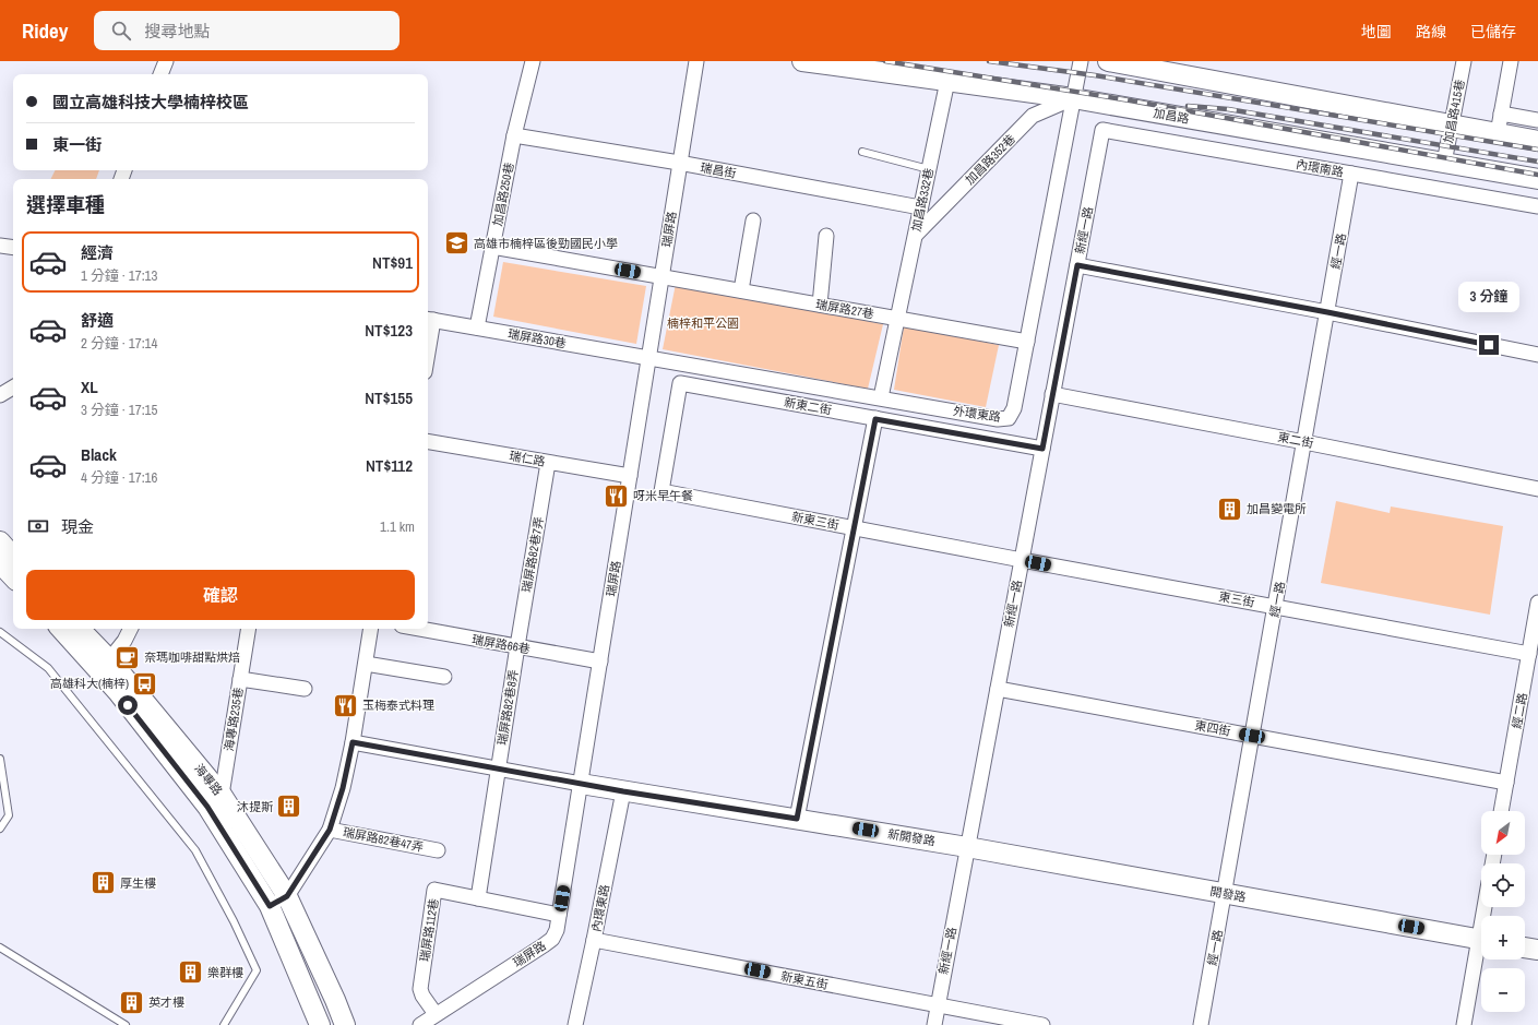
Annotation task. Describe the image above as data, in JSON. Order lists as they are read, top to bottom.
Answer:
{
  "streets": {
    "street": [
      "加昌路415巷",
      "加昌路",
      "加昌路352巷",
      "內環南路",
      "瑞昌街",
      "加昌路250巷",
      "加昌路332巷",
      "瑞屏路",
      "新經一路",
      "經一路",
      "瑞屏路27巷",
      "瑞屏路30巷",
      "新東二街",
      "外環東路",
      "東二街",
      "瑞仁路",
      "新東三街",
      "瑞屏路82巷7弄",
      "東三街",
      "瑞屏路66巷",
      "瑞屏路82巷8弄",
      "經二路",
      "海專路235巷",
      "東四街",
      "海專路",
      "新開發路",
      "瑞屏路82巷47弄",
      "開發路",
      "內環東路",
      "瑞屏路112巷",
      "新東五街"
    ]
  },
  "crossings": [
    ["加昌路415巷", "加昌路"],
    ["加昌路", "加昌路352巷"],
    ["加昌路", "加昌路332巷"],
    ["加昌路", "外環東路"],
    ["加昌路352巷", "加昌路332巷"],
    ["加昌路352巷", "外環東路"],
    ["內環南路", "新經一路"],
    ["內環南路", "經一路"],
    ["瑞昌街", "加昌路250巷"],
    ["瑞昌街", "加昌路332巷"],
    ["瑞昌街", "瑞屏路"],
    ["加昌路250巷", "瑞屏路27巷"],
    ["加昌路250巷", "瑞屏路30巷"],
    ["加昌路332巷", "瑞屏路27巷"],
    ["瑞屏路", "瑞屏路27巷"],
    ["瑞屏路", "瑞屏路30巷"],
    ["瑞屏路", "外環東路"],
    ["瑞屏路", "瑞仁路"],
    ["瑞屏路", "瑞屏路66巷"],
    ["瑞屏路", "新開發路"],
    ["瑞屏路", "瑞屏路112巷"],
    ["新經一路", "新東二街"],
    ["新經一路", "東二街"],
    ["新經一路", "新東三街"],
    ["新經一路", "東三街"],
    ["新經一路", "東四街"],
    ["新經一路", "新開發路"],
    ["新經一路", "開發路"],
    ["新經一路", "新東五街"],
    ["經一路", "東二街"],
    ["經一路", "東三街"],
    ["經一路", "東四街"],
    ["經一路", "開發路"],
    ["瑞屏路27巷", "外環東路"],
    ["瑞屏路30巷", "外環東路"],
    ["新東二街", "新東三街"],
    ["瑞仁路", "瑞屏路82巷7弄"],
    ["新東三街", "東三街"],
    ["瑞屏路82巷7弄", "瑞屏路66巷"],
    ["瑞屏路82巷7弄", "瑞屏路82巷8弄"],
    ["東三街", "經二路"],
    ["瑞屏路66巷", "瑞屏路82巷8弄"],
    ["經二路", "東四街"],
    ["海專路235巷", "海專路"],
    ["新開發路", "開發路"],
    ["新開發路", "內環東路"],
    ["內環東路", "新東五街"]
  ],
  "parks": ["楠梓和平公園"],
  "places": {
    "school or university": ["高雄市楠梓區後勁國民小學"],
    "restaurant": ["呀米早午餐", "玉梅泰式料理"],
    "building": [
      "加昌變電所",
      "沐提斯",
      "厚生樓",
      "樂群樓",
      "英才樓"
    ],
    "cafe": ["奈瑪咖啡甜點烘焙"],
    "bus stop": ["高雄科大(楠梓)"]
  },
  "north": "bottom left",
  "page": {
    "header": "Ridey",
    "search": "搜尋地點",
    "nav": ["地圖", "路線", "已儲存"],
    "banner": ["國立高雄科技大學楠梓校區", "東一街"],
    "heading": "選擇車種",
    "list": [
      {
        "name": "經濟",
        "note": "1 分鐘 · 17:13",
        "value": "NT$91"
      },
      {
        "name": "舒適",
        "note": "2 分鐘 · 17:14",
        "value": "NT$123"
      },
      {
        "name": "XL",
        "note": "3 分鐘 · 17:15",
        "value": "NT$155"
      },
      {
        "name": "Black",
        "note": "4 分鐘 · 17:16",
        "value": "NT$112"
      }
    ],
    "bubble": "3 分鐘",
    "pay": ["現金", "1.1 km"],
    "buttons": "確認",
    "map_buttons": ["+", "−"]
  }
}
